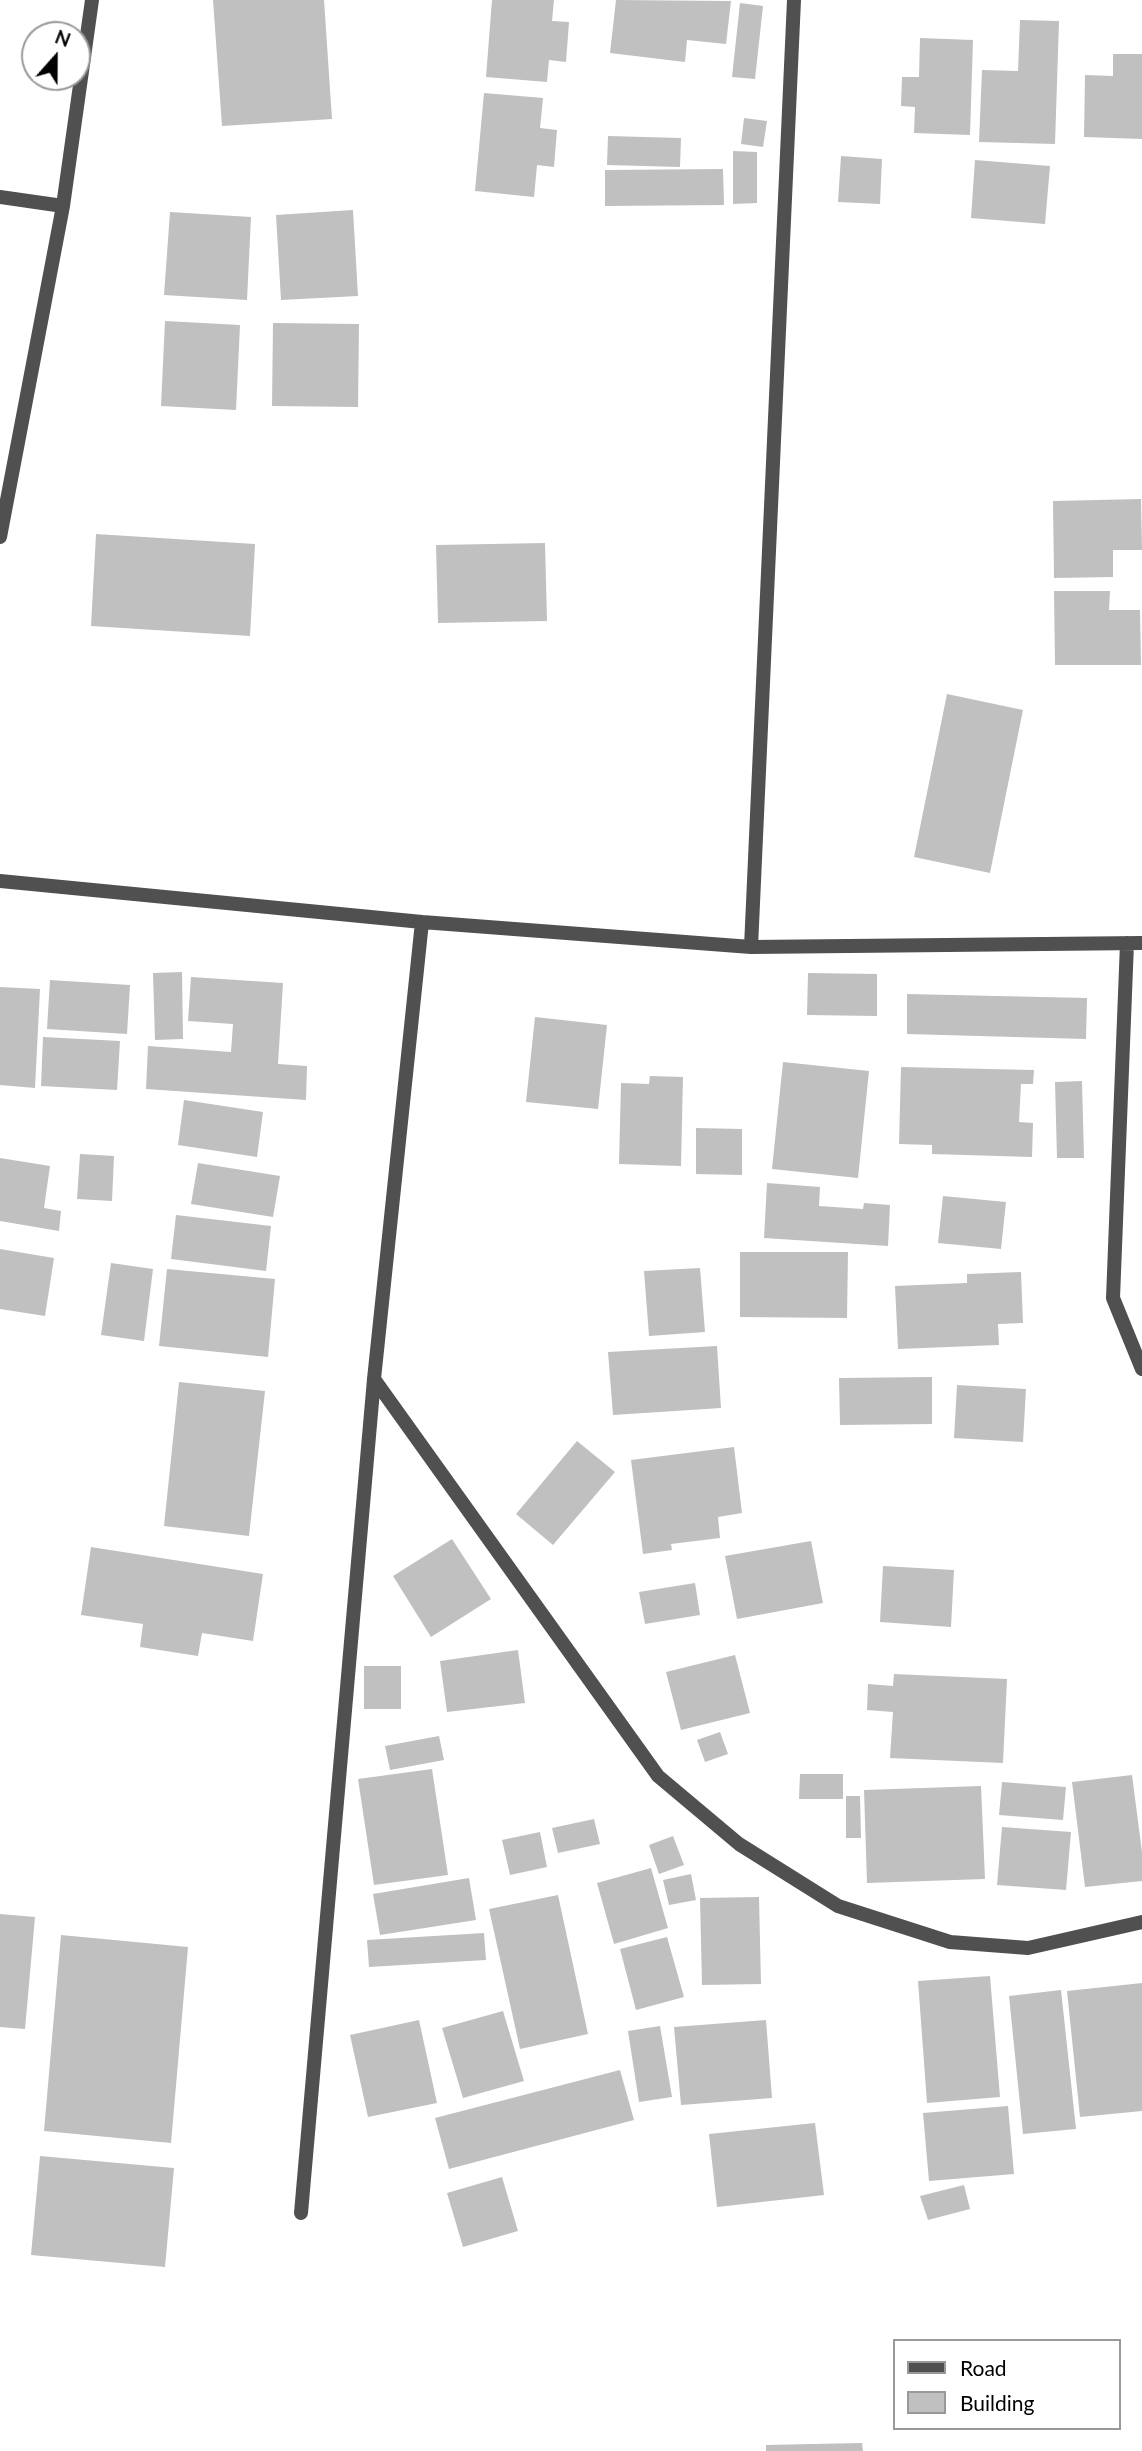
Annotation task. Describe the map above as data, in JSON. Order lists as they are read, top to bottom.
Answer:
{
  "legend": ["Road", "Building"],
  "north": "top"
}
